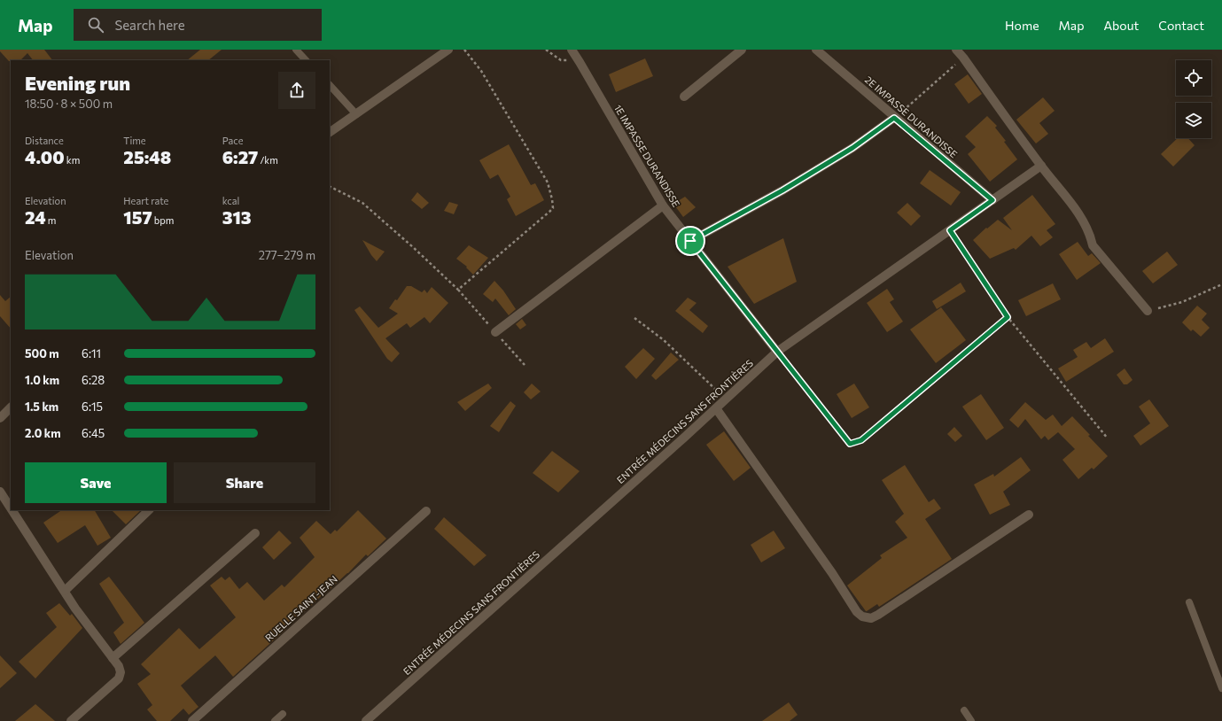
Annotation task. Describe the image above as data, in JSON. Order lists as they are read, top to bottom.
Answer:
{
  "streets": {
    "street": [
      "2E IMPASSE DURANDISSE",
      "1E IMPASSE DURANDISSE",
      "ENTRÉE MÉDECINS SANS FRONTIÈRES",
      "RUELLE SAINT-JEAN"
    ]
  },
  "crossings": [
    ["2E IMPASSE DURANDISSE", "ENTRÉE MÉDECINS SANS FRONTIÈRES"],
    ["1E IMPASSE DURANDISSE", "ENTRÉE MÉDECINS SANS FRONTIÈRES"]
  ],
  "page": {
    "header": "Map",
    "search": "Search here",
    "nav": [
      "Home",
      "Map",
      "About",
      "Contact"
    ],
    "heading": ["Evening run", "18:50 · 8 × 500 m"],
    "stats": [
      ["Distance", "4.00 km"],
      ["Time", "25:48"],
      ["Pace", "6:27 /km"],
      ["Elevation", "24 m"],
      ["Heart rate", "157 bpm"],
      ["kcal", "313"]
    ],
    "chart": ["Elevation", "277–279 m"],
    "list": [
      {
        "name": "500 m",
        "note": "6:11"
      },
      {
        "name": "1.0 km",
        "note": "6:28"
      },
      {
        "name": "1.5 km",
        "note": "6:15"
      },
      {
        "name": "2.0 km",
        "note": "6:45"
      }
    ],
    "buttons": ["Save", "Share"]
  }
}
